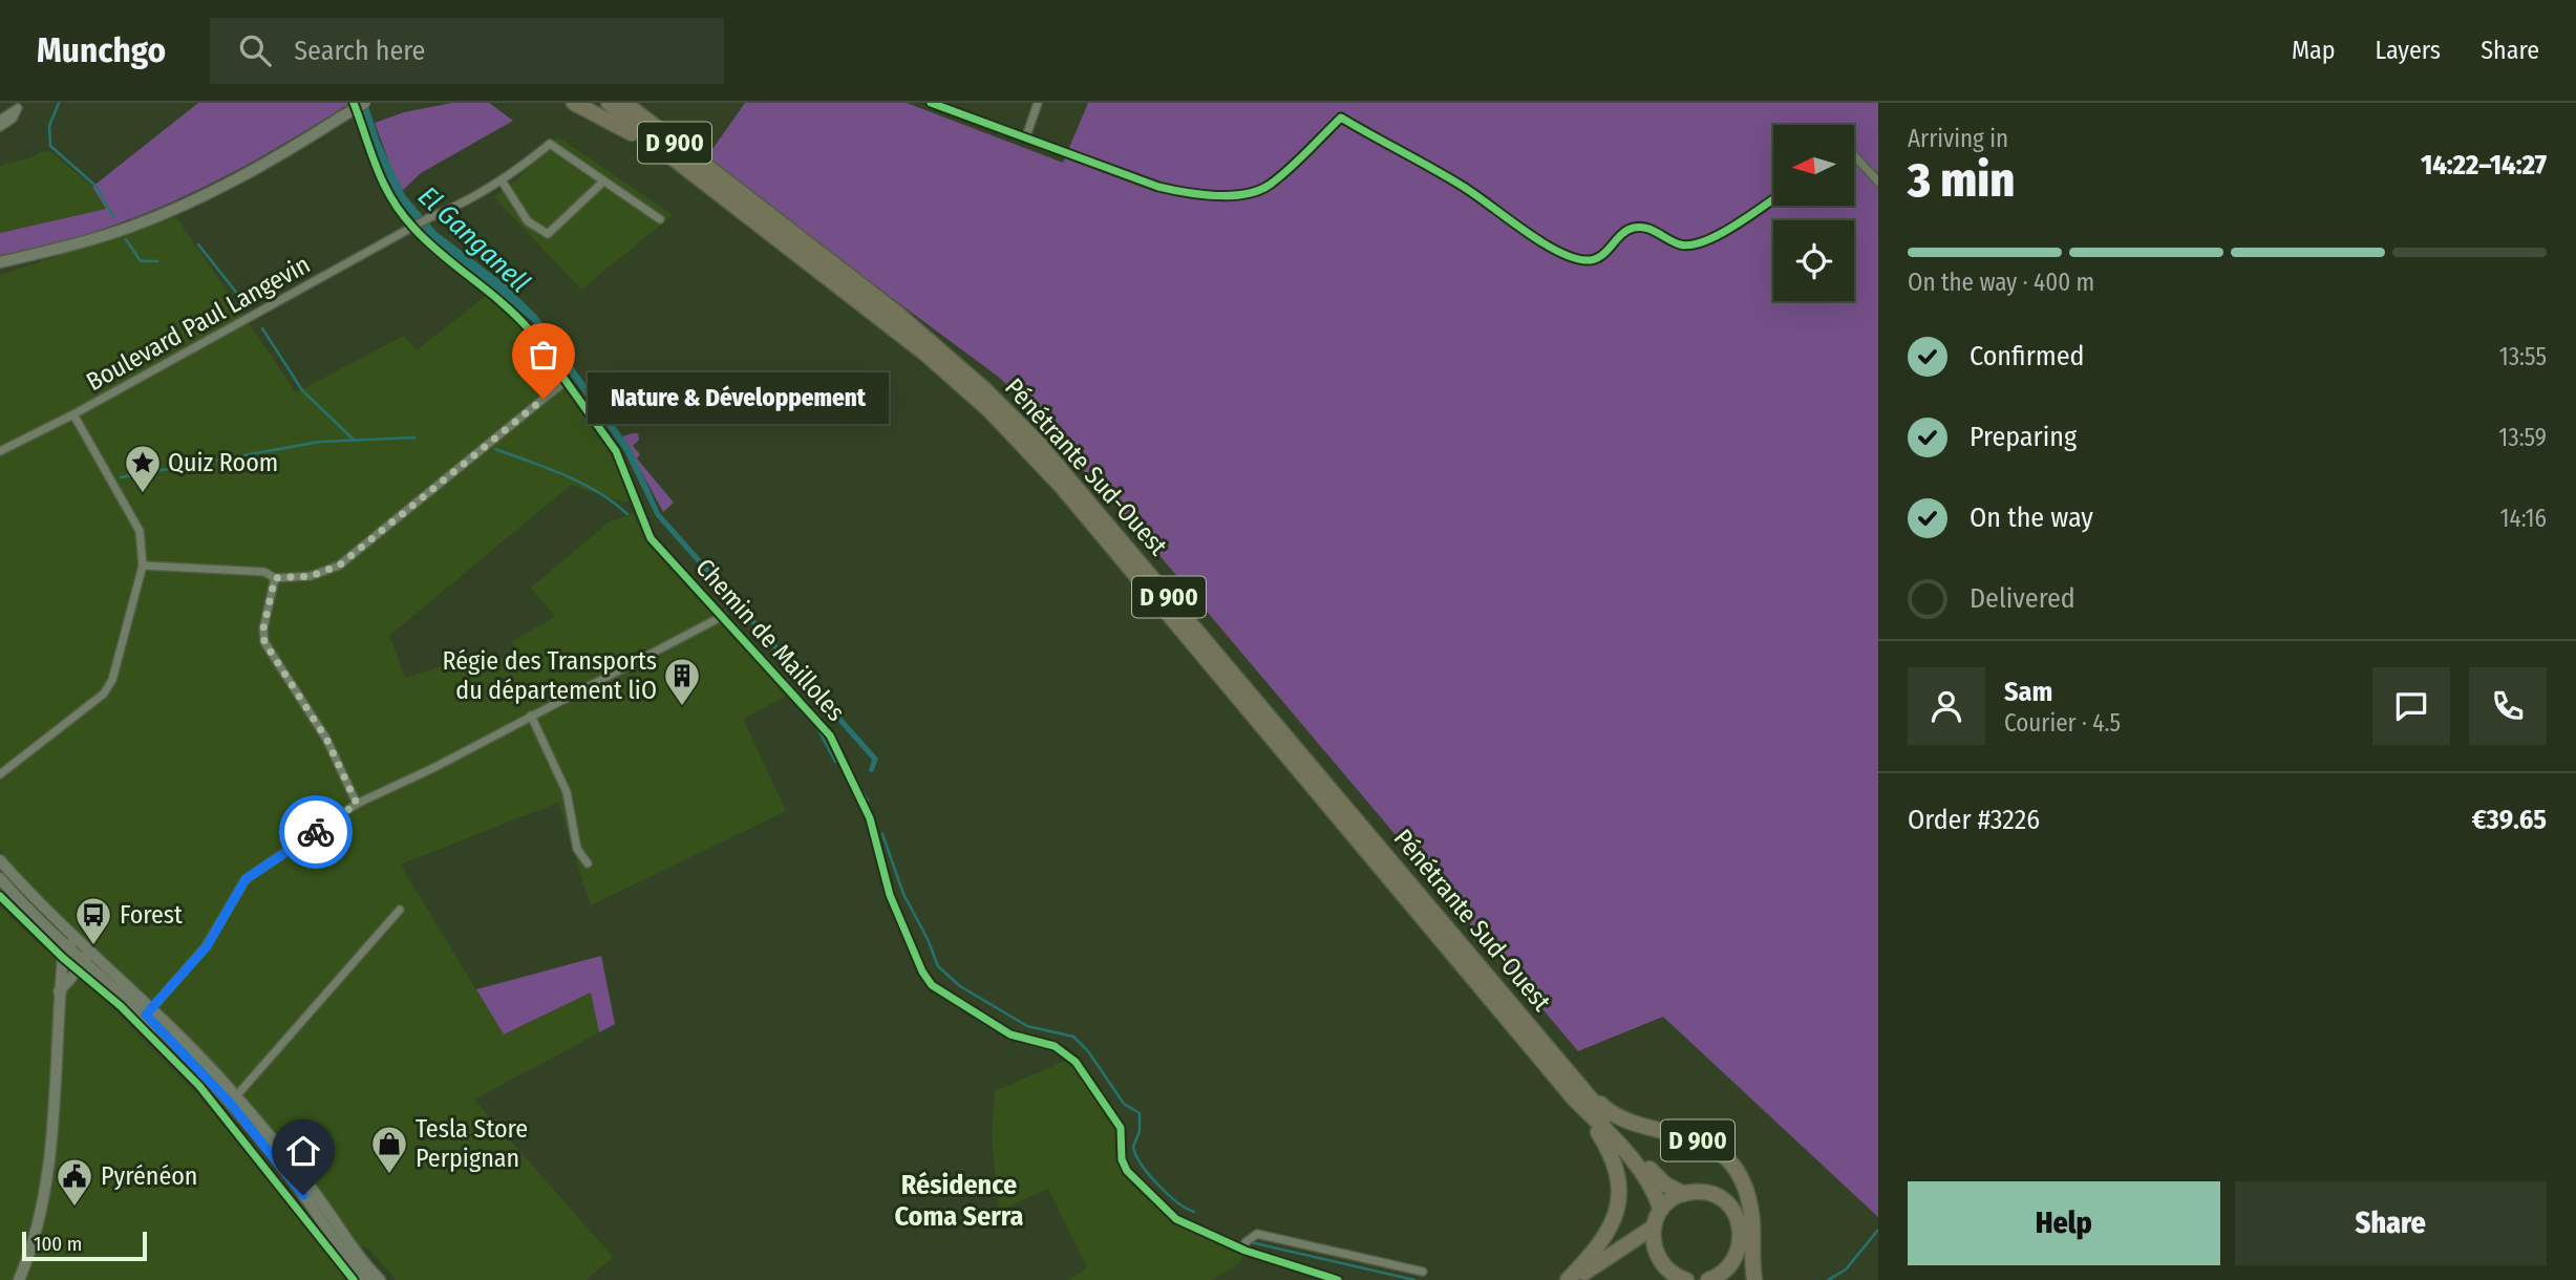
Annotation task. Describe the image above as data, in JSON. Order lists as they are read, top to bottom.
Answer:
{
  "streets": {
    "highway": ["D 900", "Pénétrante Sud-Ouest"],
    "street": ["Boulevard Paul Langevin", "Chemin de Mailloles"]
  },
  "crossings": [
    ["Boulevard Paul Langevin", "Chemin de Mailloles"]
  ],
  "districts": ["Résidence Coma Serra"],
  "water": ["El Ganganell"],
  "places": {
    "other": ["Nature & Développement"],
    "place": ["Quiz Room"],
    "building": ["Régie des Transports du département liO"],
    "bus stop": ["Forest"],
    "shop": ["Tesla Store Perpignan"],
    "public building": ["Pyrénéon"]
  },
  "scale_bar": "100 m",
  "north": "left",
  "page": {
    "header": "Munchgo",
    "search": "Search here",
    "nav": ["Map", "Layers", "Share"],
    "heading": ["3 min", "Arriving in", "14:22–14:27"],
    "panel": [
      "Sam",
      "Courier · 4.5",
      "Order #3226",
      "€39.65"
    ],
    "bar": "On the way · 400 m",
    "list": [
      ["Confirmed", "13:55"],
      ["Preparing", "13:59"],
      ["On the way", "14:16"],
      "Delivered"
    ],
    "bubble": "Nature & Développement",
    "buttons": ["Help", "Share"],
    "scale": "100 m"
  }
}
